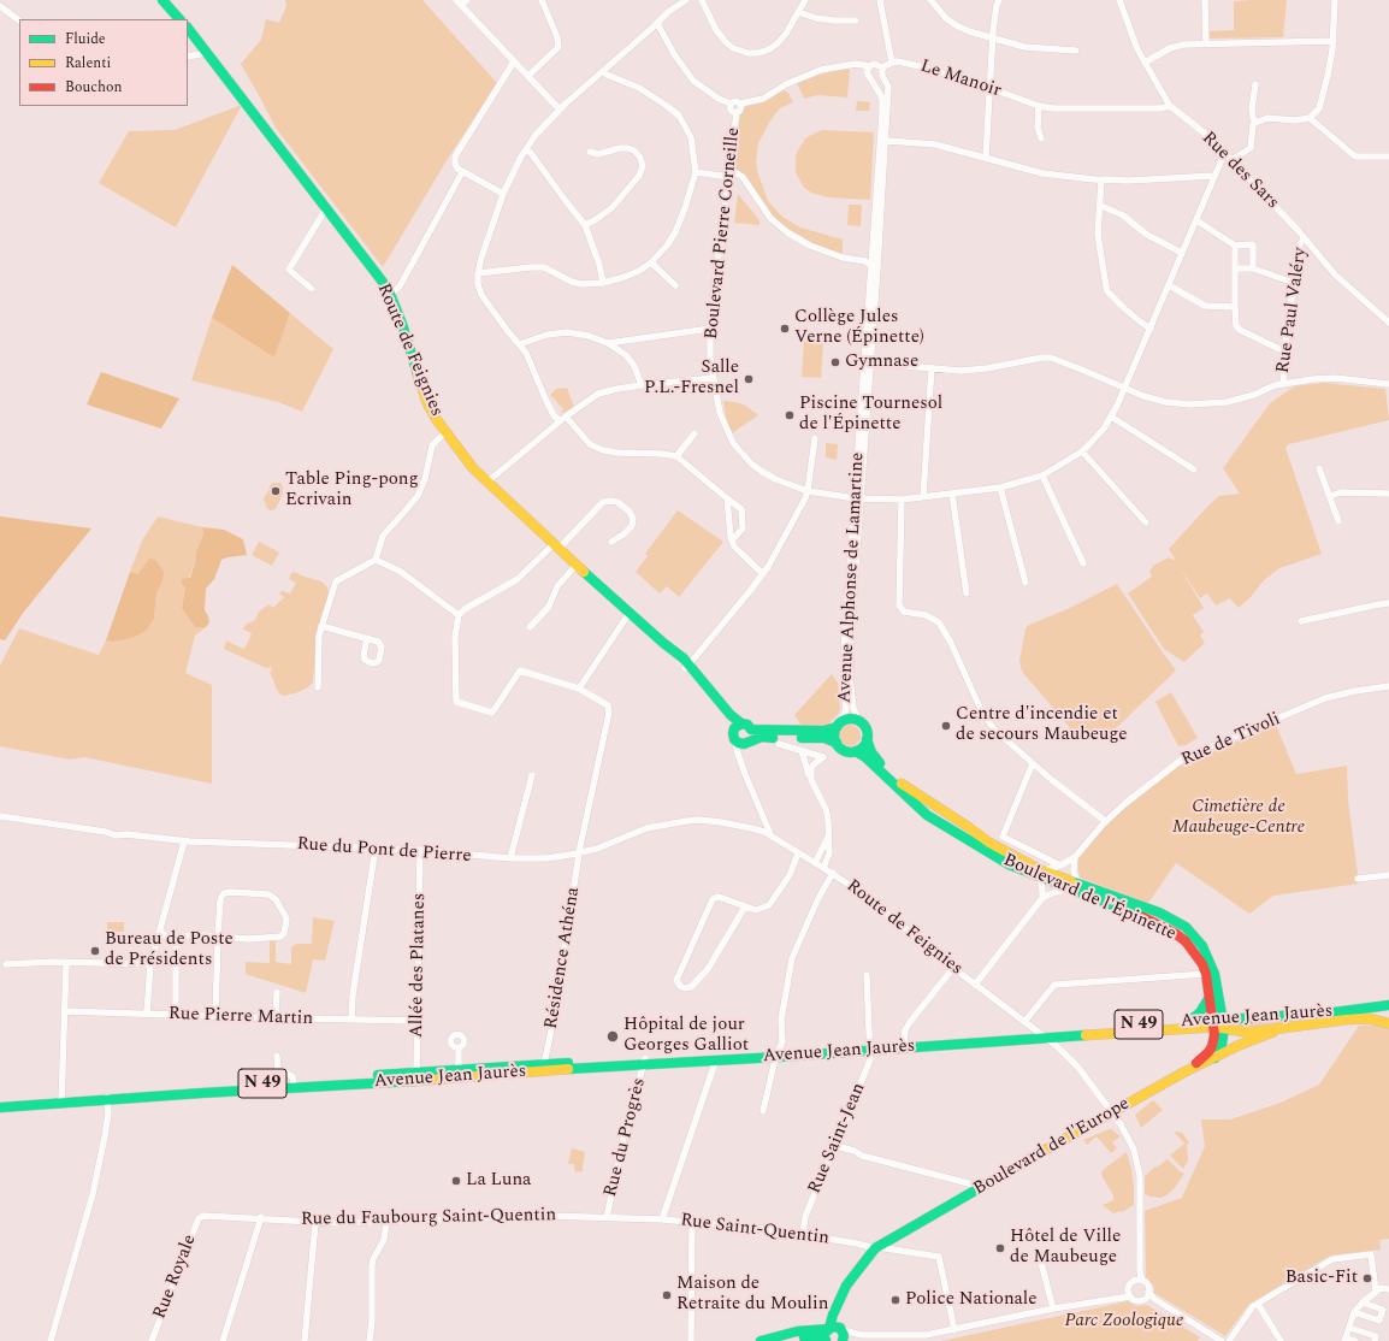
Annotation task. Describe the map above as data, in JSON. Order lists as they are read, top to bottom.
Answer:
{
  "streets": {
    "main road": [
      "Route de Feignies",
      "Boulevard de l'Épinette",
      "Avenue Jean Jaurès",
      "N 49",
      "Boulevard de l'Europe"
    ],
    "street": [
      "Le Manoir",
      "Rue des Sars",
      "Boulevard Pierre Corneille",
      "Rue Paul Valéry",
      "Avenue Alphonse de Lamartine",
      "Rue de Tivoli",
      "Rue du Pont de Pierre",
      "Résidence Athéna",
      "Allée des Platanes",
      "Rue Pierre Martin",
      "Rue du Progrès",
      "Rue Saint-Jean",
      "Rue du Faubourg Saint-Quentin",
      "Rue Saint-Quentin",
      "Rue Royale"
    ]
  },
  "crossings": [
    ["Le Manoir", "Rue des Sars"],
    ["Rue des Sars", "Boulevard Pierre Corneille"],
    ["Rue des Sars", "Rue Paul Valéry"],
    ["Boulevard Pierre Corneille", "Avenue Alphonse de Lamartine"],
    ["Route de Feignies", "Rue du Pont de Pierre"],
    ["Route de Feignies", "Avenue Jean Jaurès"],
    ["Route de Feignies", "Boulevard de l'Europe"],
    ["Avenue Alphonse de Lamartine", "Boulevard de l'Épinette"],
    ["Rue de Tivoli", "Boulevard de l'Épinette"],
    ["Rue du Pont de Pierre", "Résidence Athéna"],
    ["Rue du Pont de Pierre", "Allée des Platanes"],
    ["Boulevard de l'Épinette", "Avenue Jean Jaurès"],
    ["Résidence Athéna", "Avenue Jean Jaurès"],
    ["Allée des Platanes", "Rue Pierre Martin"],
    ["Allée des Platanes", "Avenue Jean Jaurès"],
    ["Avenue Jean Jaurès", "Rue du Progrès"],
    ["Avenue Jean Jaurès", "Rue Saint-Jean"],
    ["Avenue Jean Jaurès", "Boulevard de l'Europe"],
    ["Rue du Progrès", "Rue du Faubourg Saint-Quentin"],
    ["Rue Saint-Jean", "Rue Saint-Quentin"],
    ["Boulevard de l'Europe", "Rue Saint-Quentin"],
    ["Rue du Faubourg Saint-Quentin", "Rue Saint-Quentin"],
    ["Rue du Faubourg Saint-Quentin", "Rue Royale"]
  ],
  "parks": ["Cimetière de Maubeuge-Centre", "Parc Zoologique"],
  "places": [
    "Collège Jules Verne (Épinette)",
    "Gymnase",
    "Salle P.L.-Fresnel",
    "Piscine Tournesol de l'Épinette",
    "Table Ping-pong Ecrivain",
    "Centre d'incendie et de secours Maubeuge",
    "Bureau de Poste de Présidents",
    "Hôpital de jour Georges Galliot",
    "La Luna",
    "Hôtel de Ville de Maubeuge",
    "Basic-Fit",
    "Maison de Retraite du Moulin",
    "Police Nationale"
  ],
  "legend": ["Fluide", "Ralenti", "Bouchon"]
}
